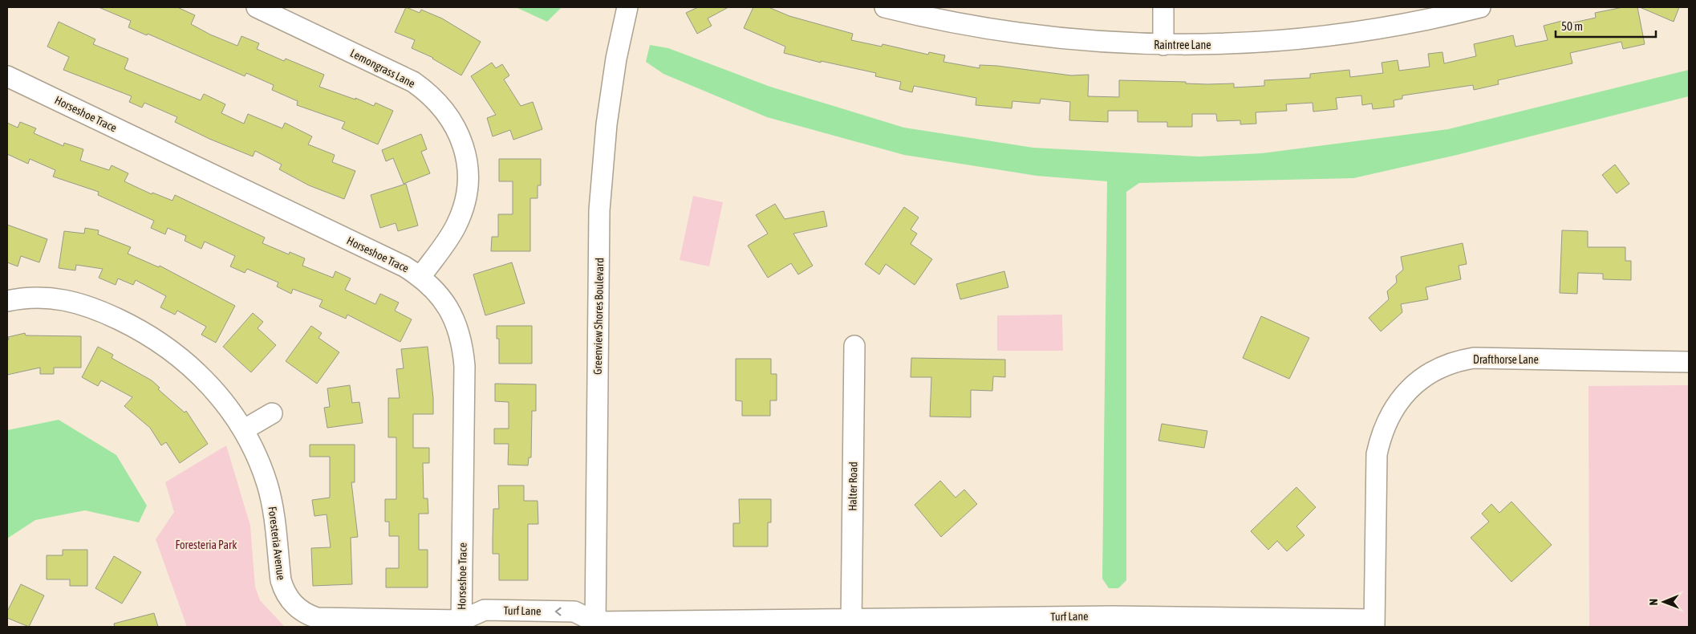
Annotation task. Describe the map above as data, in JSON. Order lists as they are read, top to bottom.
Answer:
{
  "streets": {
    "street": [
      "Raintree Lane",
      "Lemongrass Lane",
      "Horseshoe Trace",
      "Greenview Shores Boulevard",
      "Drafthorse Lane",
      "Halter Road",
      "Foresteria Avenue",
      "Turf Lane"
    ]
  },
  "crossings": [
    ["Lemongrass Lane", "Horseshoe Trace"],
    ["Horseshoe Trace", "Foresteria Avenue"],
    ["Horseshoe Trace", "Turf Lane"],
    ["Greenview Shores Boulevard", "Turf Lane"],
    ["Drafthorse Lane", "Turf Lane"],
    ["Halter Road", "Turf Lane"],
    ["Foresteria Avenue", "Turf Lane"]
  ],
  "parks": ["Foresteria Park"],
  "scale_bar": "50 m",
  "north": "left"
}
